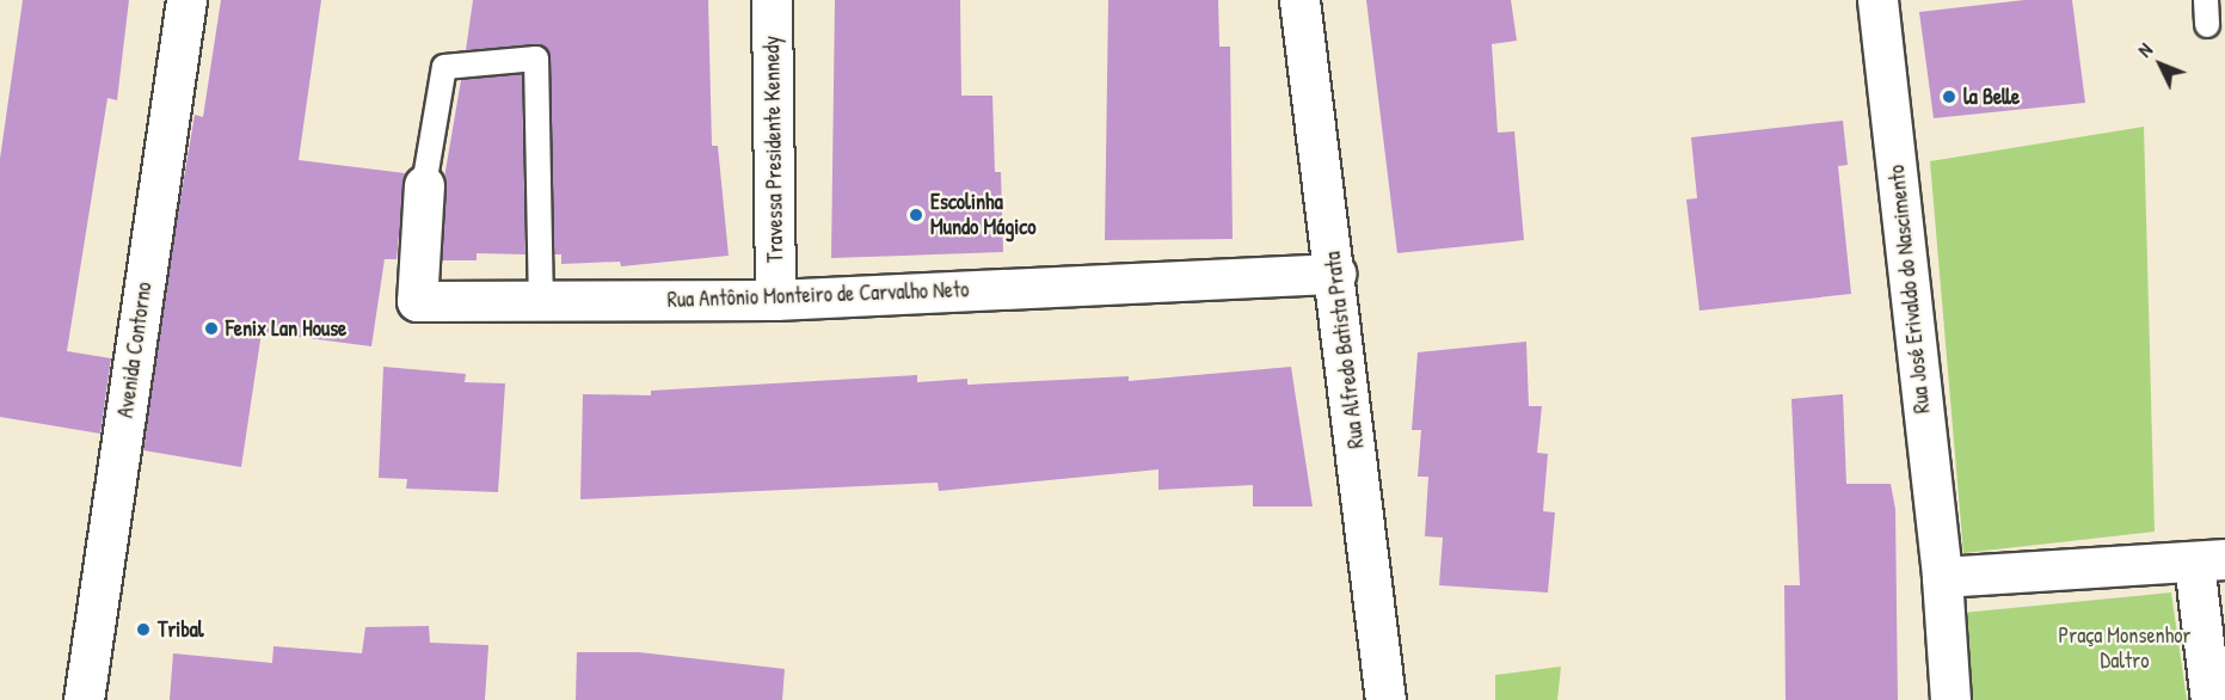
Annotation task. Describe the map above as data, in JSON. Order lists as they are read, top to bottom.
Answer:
{
  "streets": {
    "street": [
      "Travessa Presidente Kennedy",
      "Rua José Erivaldo do Nascimento",
      "Rua Antônio Monteiro de Carvalho Neto",
      "Avenida Contorno",
      "Rua Alfredo Batista Prata"
    ]
  },
  "crossings": [
    ["Travessa Presidente Kennedy", "Rua Antônio Monteiro de Carvalho Neto"],
    ["Rua Antônio Monteiro de Carvalho Neto", "Rua Alfredo Batista Prata"]
  ],
  "parks": ["Praça Monsenhor Daltro"],
  "places": [
    "la Belle",
    "Escolinha Mundo Mágico",
    "Fenix Lan House",
    "Tribal"
  ],
  "north": "top left"
}
